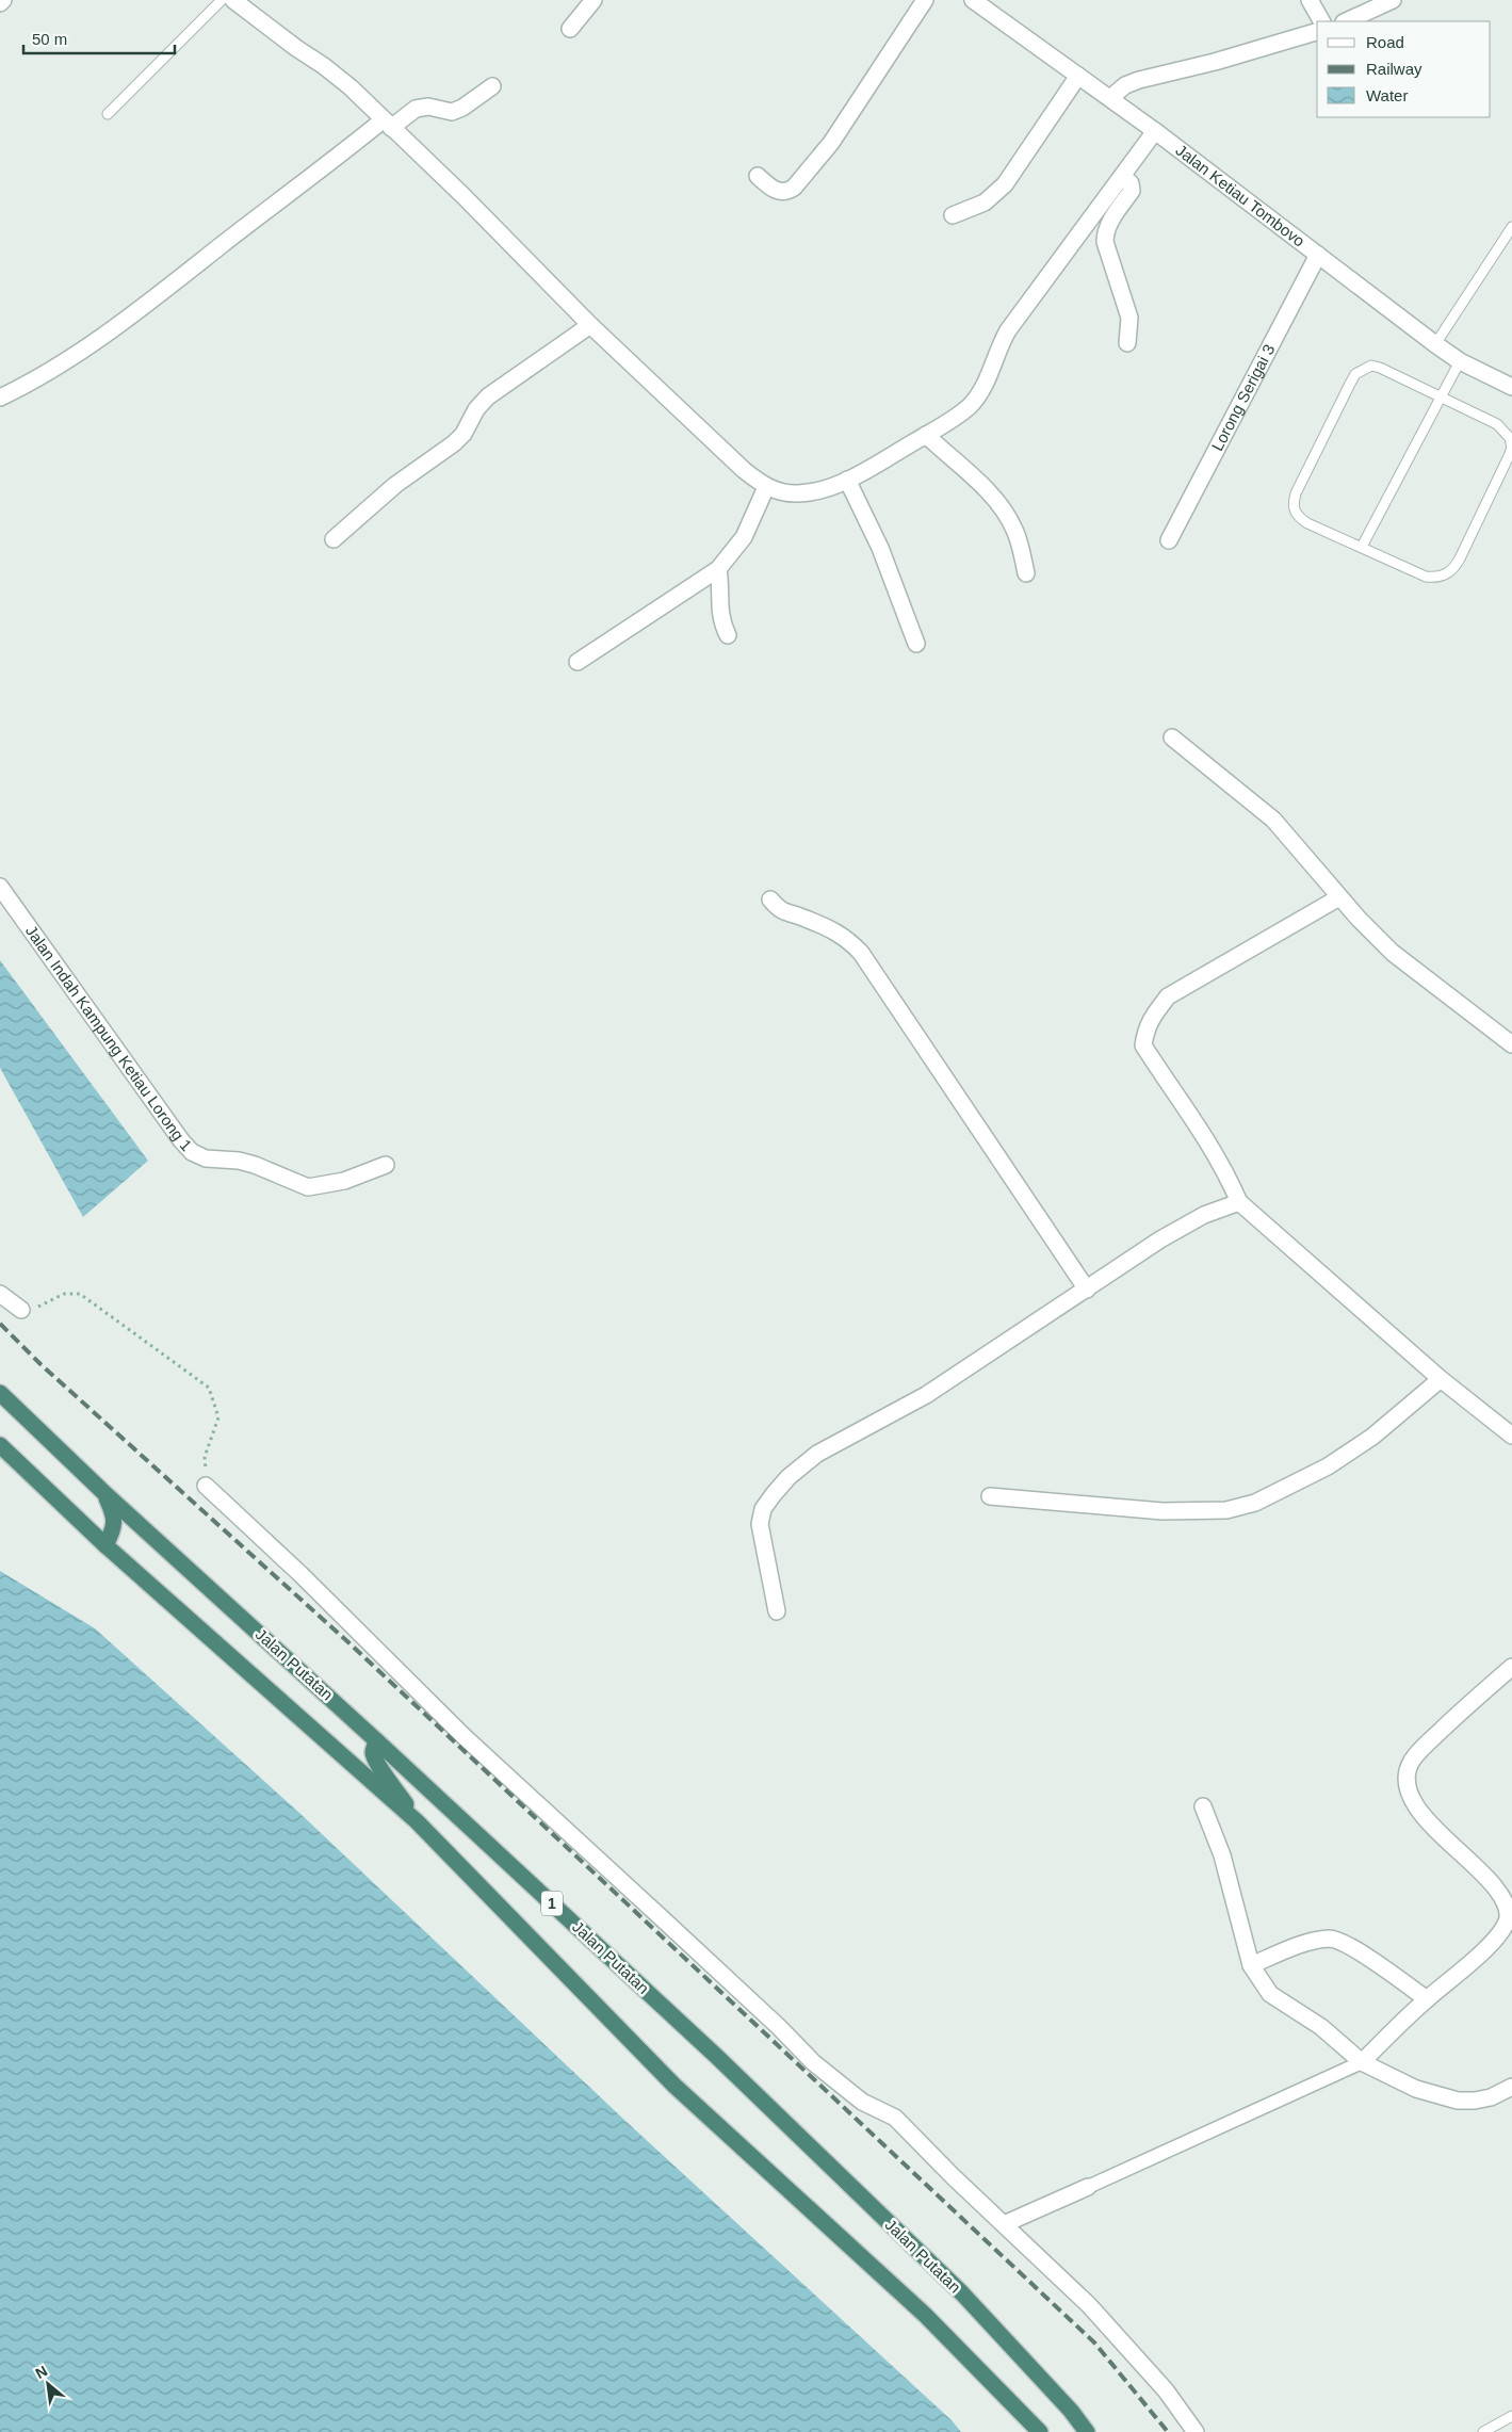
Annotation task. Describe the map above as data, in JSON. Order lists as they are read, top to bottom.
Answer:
{
  "streets": {
    "highway": ["Jalan Putatan", "1"],
    "street": ["Jalan Ketiau Tombovo", "Lorong Serigai 3", "Jalan Indah Kampung Ketiau Lorong 1"]
  },
  "crossings": [
    ["Jalan Ketiau Tombovo", "Lorong Serigai 3"]
  ],
  "legend": ["Road", "Railway", "Water"],
  "scale_bar": "50 m",
  "north": "top left"
}
